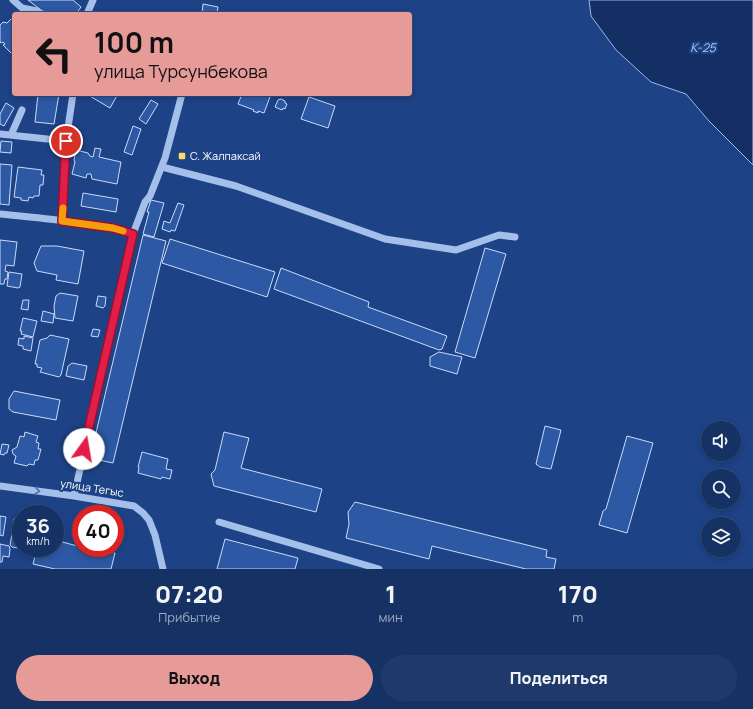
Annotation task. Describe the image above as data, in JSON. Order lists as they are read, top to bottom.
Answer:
{
  "streets": {
    "street": ["улица Тегыс"]
  },
  "one_way": ["улица Тегыс"],
  "water": ["К-25"],
  "places": {
    "transit": ["С. Жалпаксай"]
  },
  "page": {
    "turn": ["100 m", "улица Турсунбекова"],
    "speed": "36 km/h",
    "limit": "40",
    "eta": [
      "07:20",
      "Прибытие",
      "1",
      "мин",
      "170",
      "m"
    ],
    "buttons": ["Выход", "Поделиться"]
  }
}
